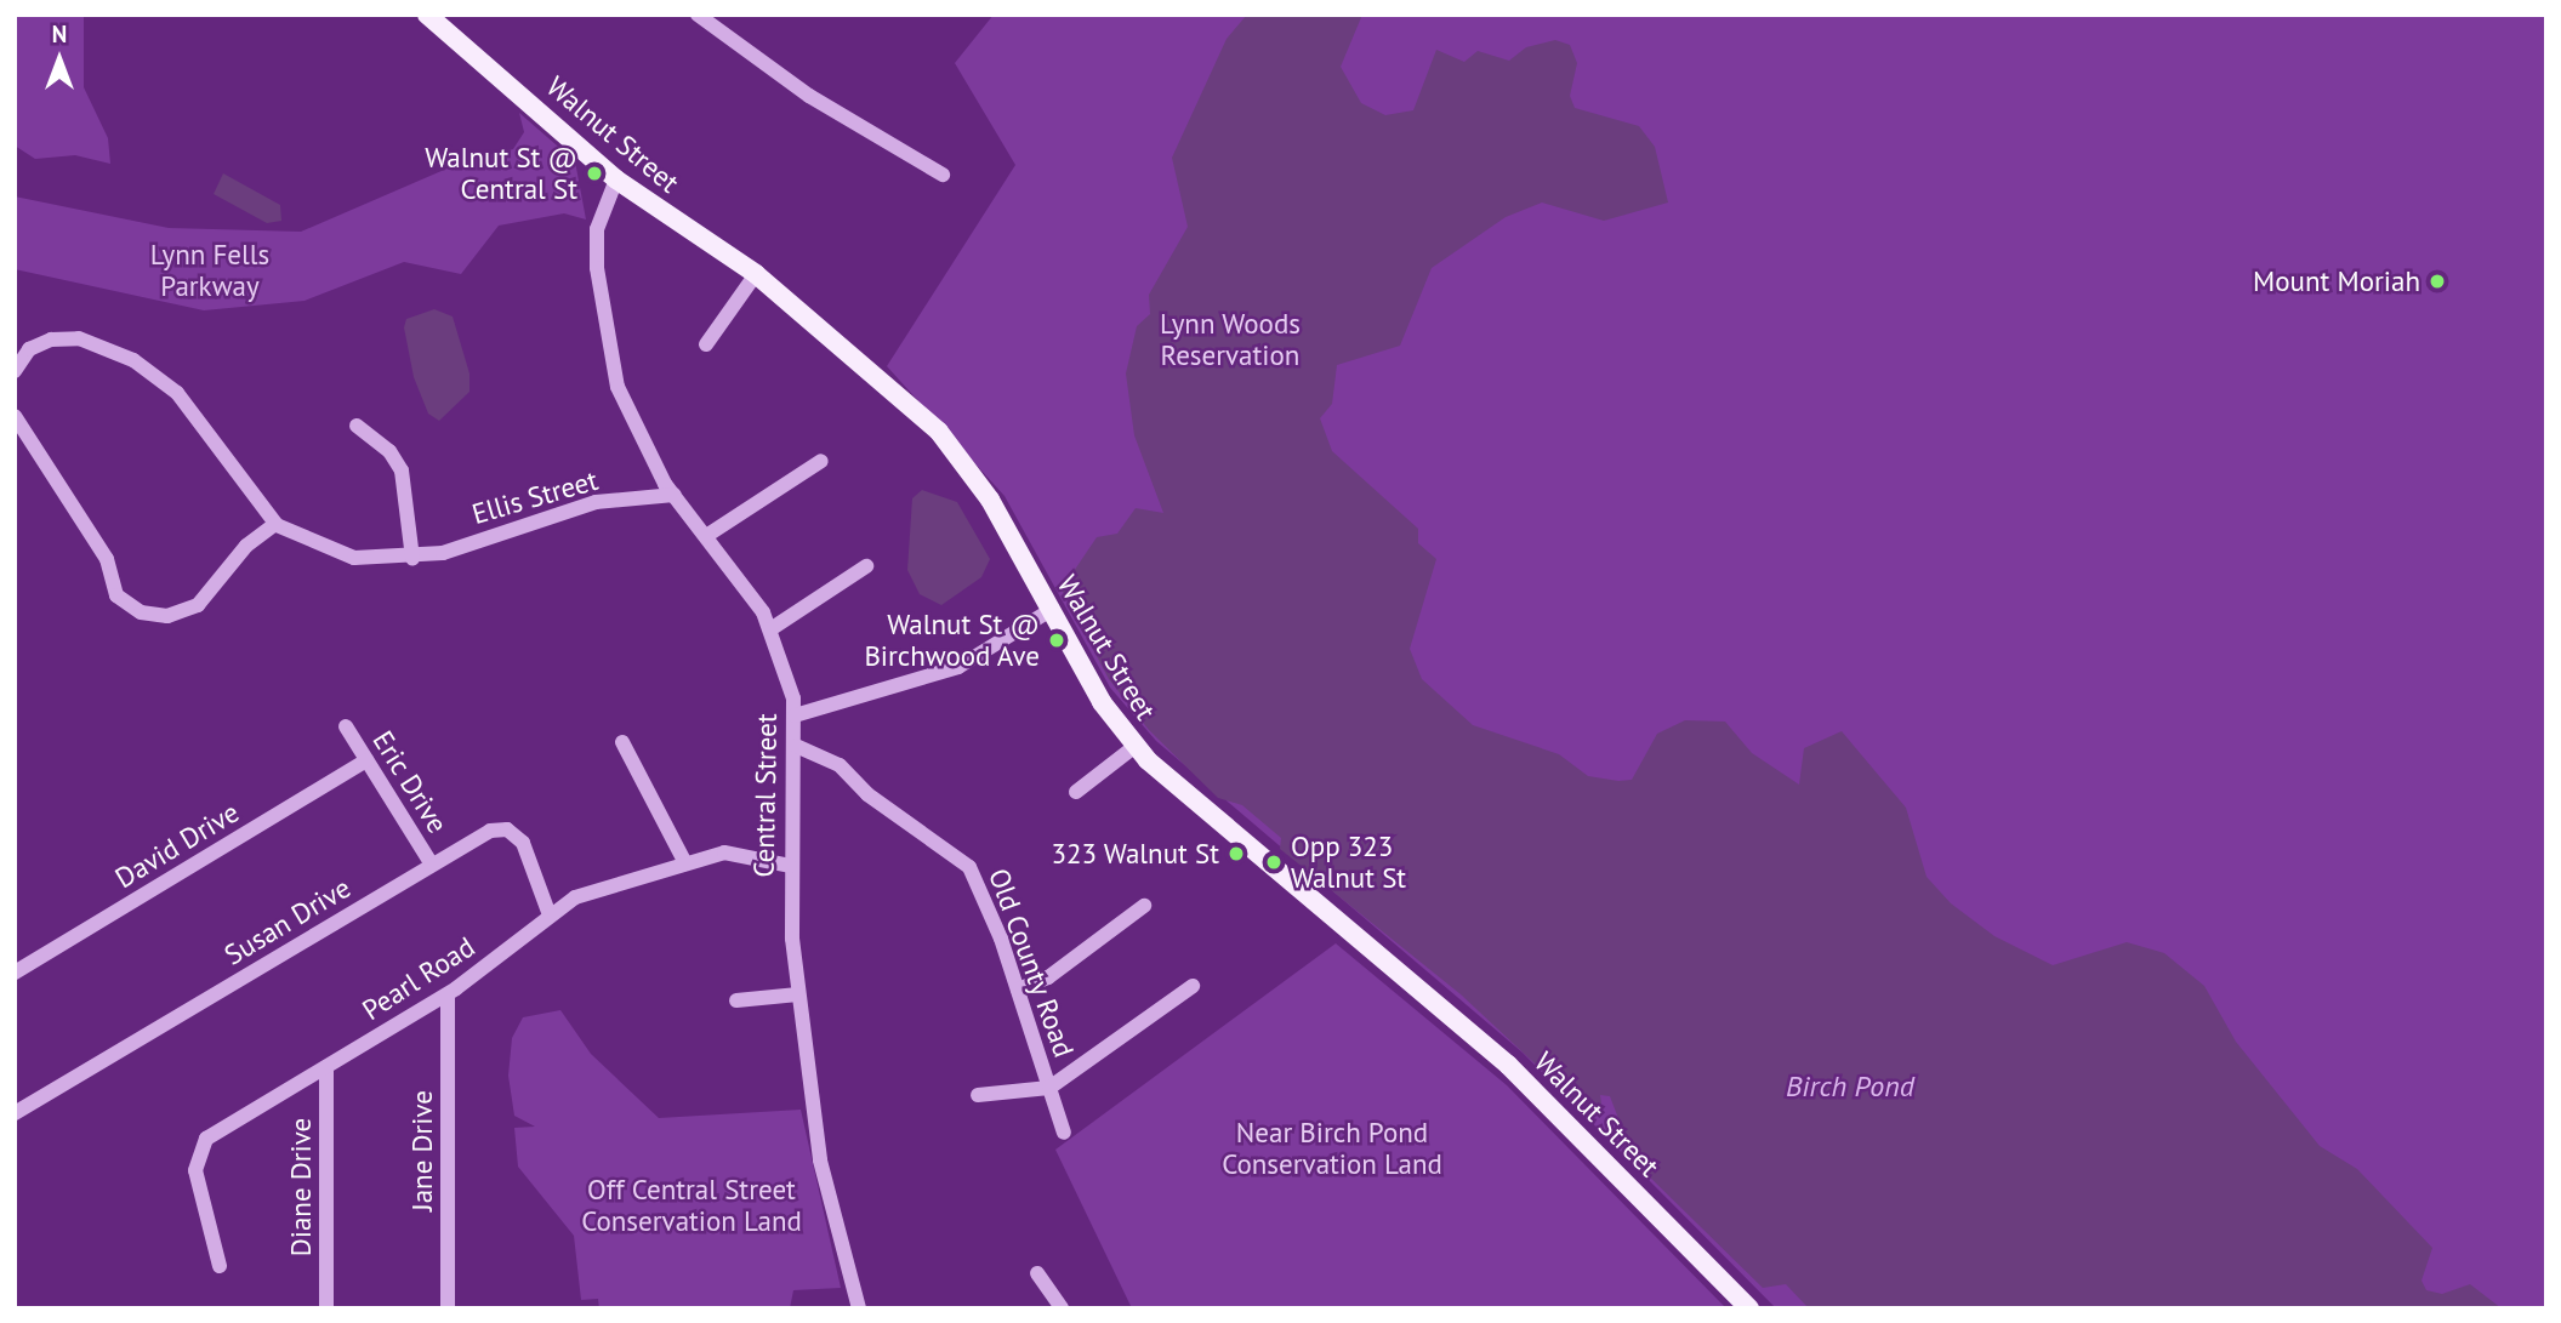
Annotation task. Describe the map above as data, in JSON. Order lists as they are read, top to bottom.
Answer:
{
  "streets": {
    "main road": ["Walnut Street"],
    "street": [
      "Ellis Street",
      "Eric Drive",
      "Central Street",
      "David Drive",
      "Susan Drive",
      "Old County Road",
      "Pearl Road",
      "Jane Drive",
      "Diane Drive"
    ]
  },
  "crossings": [
    ["Walnut Street", "Central Street"],
    ["Ellis Street", "Central Street"],
    ["Eric Drive", "David Drive"],
    ["Eric Drive", "Susan Drive"],
    ["Central Street", "Old County Road"],
    ["Central Street", "Pearl Road"],
    ["Susan Drive", "Pearl Road"],
    ["Pearl Road", "Jane Drive"],
    ["Pearl Road", "Diane Drive"]
  ],
  "water": ["Birch Pond"],
  "parks": [
    "Lynn Fells Parkway",
    "Lynn Woods Reservation",
    "Near Birch Pond Conservation Land",
    "Off Central Street Conservation Land"
  ],
  "places": [
    "Walnut St @ Central St",
    "Mount Moriah",
    "Walnut St @ Birchwood Ave",
    "323 Walnut St",
    "Opp 323 Walnut St"
  ],
  "north": "top"
}
